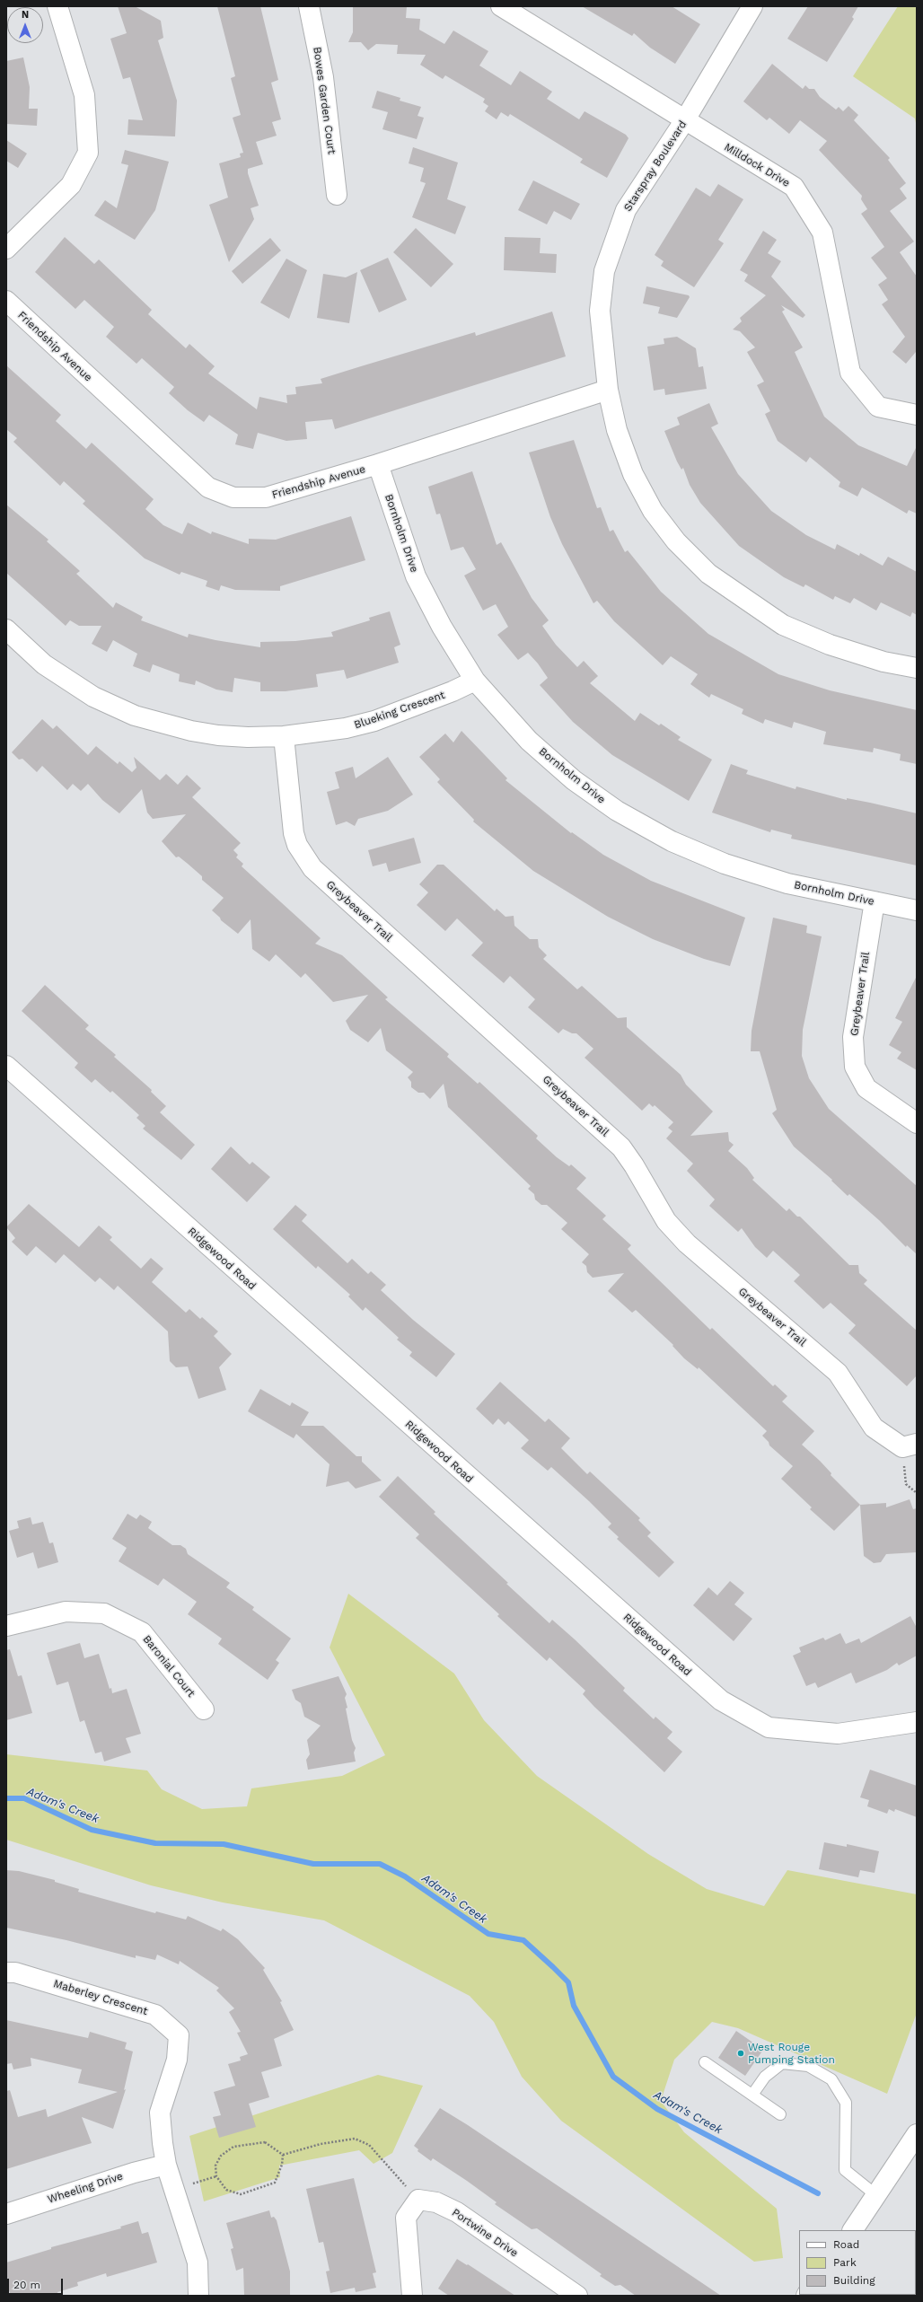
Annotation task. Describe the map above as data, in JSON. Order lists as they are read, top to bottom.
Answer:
{
  "streets": {
    "street": [
      "Bowes Garden Court",
      "Milldock Drive",
      "Starspray Boulevard",
      "Friendship Avenue",
      "Bornholm Drive",
      "Blueking Crescent",
      "Greybeaver Trail",
      "Ridgewood Road",
      "Baronial Court",
      "Maberley Crescent",
      "Wheeling Drive",
      "Portwine Drive"
    ]
  },
  "crossings": [
    ["Milldock Drive", "Starspray Boulevard"],
    ["Starspray Boulevard", "Friendship Avenue"],
    ["Friendship Avenue", "Bornholm Drive"],
    ["Bornholm Drive", "Blueking Crescent"],
    ["Bornholm Drive", "Greybeaver Trail"],
    ["Blueking Crescent", "Greybeaver Trail"],
    ["Maberley Crescent", "Wheeling Drive"]
  ],
  "water": ["Adam's Creek"],
  "places": ["West Rouge Pumping Station"],
  "legend": ["Road", "Park", "Building"],
  "scale_bar": "20 m",
  "north": "top"
}
